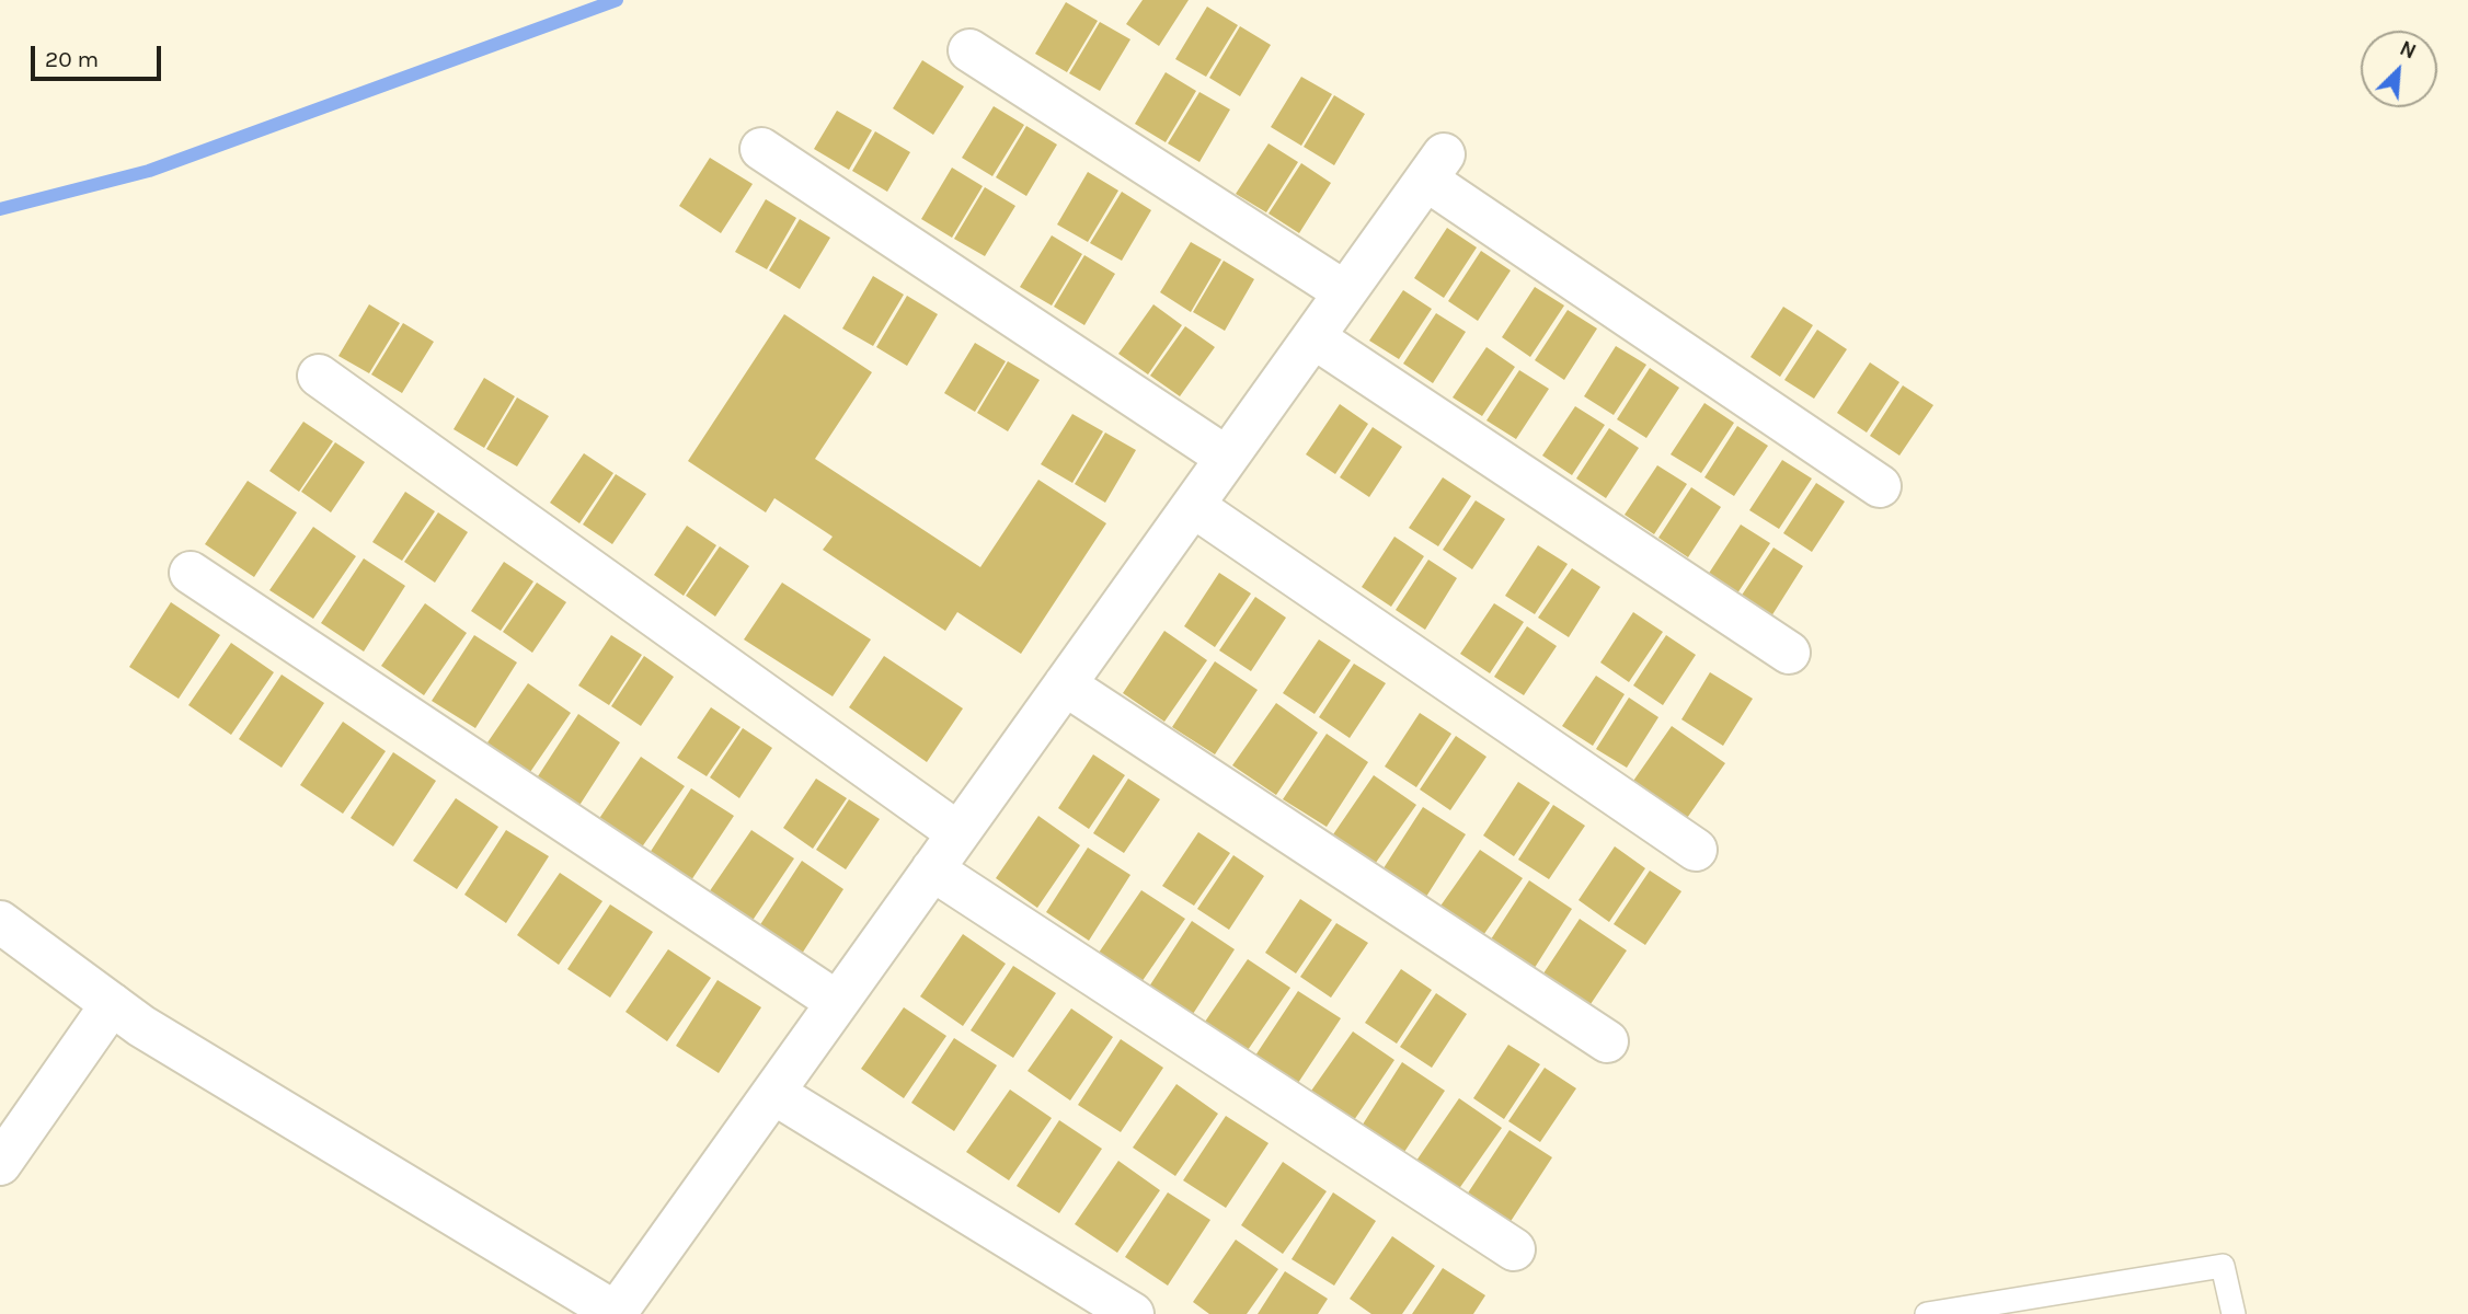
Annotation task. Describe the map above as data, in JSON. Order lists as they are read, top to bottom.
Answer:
{
  "scale_bar": "20 m",
  "north": "top right"
}
